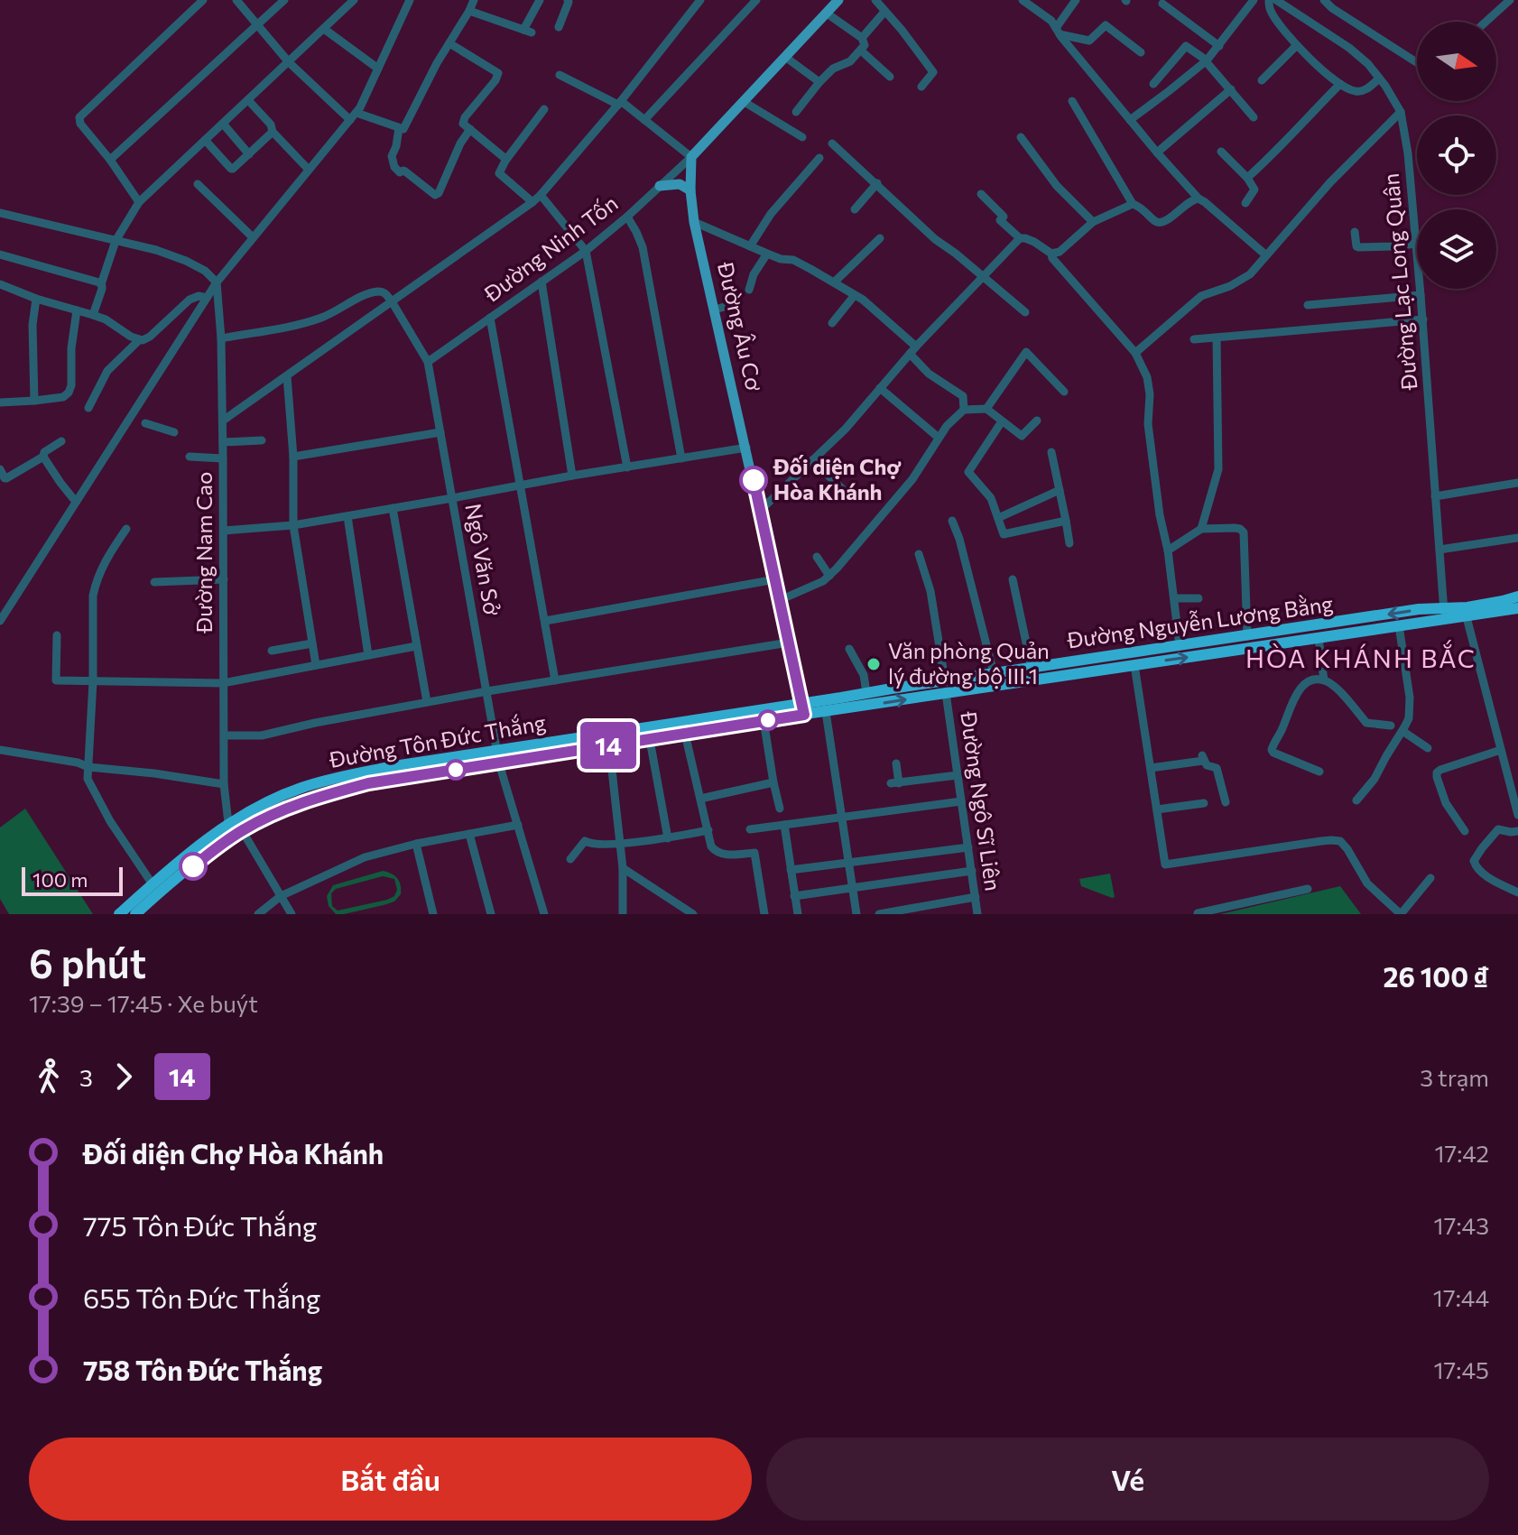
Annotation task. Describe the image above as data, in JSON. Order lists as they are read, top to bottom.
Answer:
{
  "streets": {
    "highway": ["Đường Nguyễn Lương Bằng", "Đường Tôn Đức Thắng"],
    "main road": ["Đường Âu Cơ"],
    "street": [
      "Đường Ninh Tốn",
      "Đường Lạc Long Quân",
      "Đường Nam Cao",
      "Ngô Văn Sở",
      "Đường Ngô Sĩ Liên"
    ]
  },
  "crossings": [
    ["Đường Ninh Tốn", "Đường Âu Cơ"],
    ["Đường Ninh Tốn", "Ngô Văn Sở"],
    ["Đường Lạc Long Quân", "Đường Nguyễn Lương Bằng"],
    ["Đường Âu Cơ", "Đường Nguyễn Lương Bằng"],
    ["Đường Âu Cơ", "Đường Tôn Đức Thắng"],
    ["Đường Nam Cao", "Đường Tôn Đức Thắng"],
    ["Ngô Văn Sở", "Đường Tôn Đức Thắng"],
    ["Đường Nguyễn Lương Bằng", "Đường Tôn Đức Thắng"],
    ["Đường Nguyễn Lương Bằng", "Đường Ngô Sĩ Liên"]
  ],
  "districts": ["HÒA KHÁNH BẮC"],
  "places": ["Đối diện Chợ Hòa Khánh", "Văn phòng Quản lý đường bộ III.1"],
  "lines": ["bus line 14"],
  "scale_bar": "100 m",
  "north": "right",
  "page": {
    "on_map": "14",
    "scale": "100 m",
    "heading": ["6 phút", "17:39 – 17:45 · Xe buýt", "26 100 ₫"],
    "legs": ["3", "14", "3 trạm"],
    "list": [
      {
        "name": "Đối diện Chợ Hòa Khánh",
        "value": "17:42"
      },
      {
        "name": "775 Tôn Đức Thắng",
        "value": "17:43"
      },
      {
        "name": "655 Tôn Đức Thắng",
        "value": "17:44"
      },
      {
        "name": "758 Tôn Đức Thắng",
        "value": "17:45"
      }
    ],
    "buttons": ["Bắt đầu", "Vé"]
  }
}
